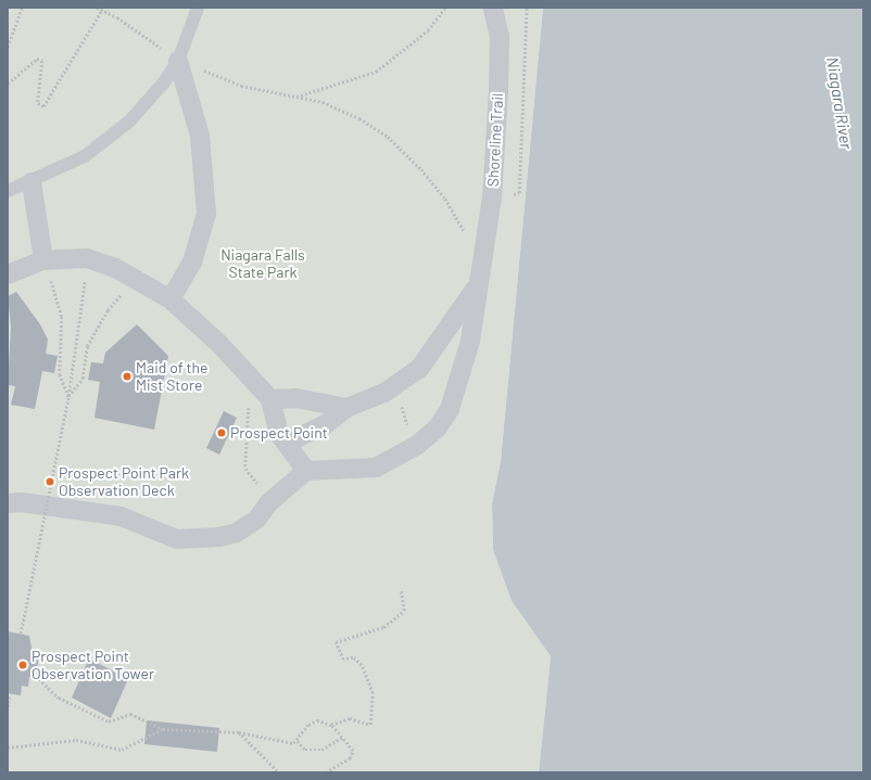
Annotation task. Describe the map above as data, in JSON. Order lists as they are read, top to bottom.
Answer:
{
  "streets": {
    "street": ["Shoreline Trail"]
  },
  "water": ["Niagara River"],
  "parks": ["Niagara Falls State Park"],
  "places": [
    "Maid of the Mist Store",
    "Prospect Point",
    "Prospect Point Park Observation Deck",
    "Prospect Point Observation Tower"
  ]
}
